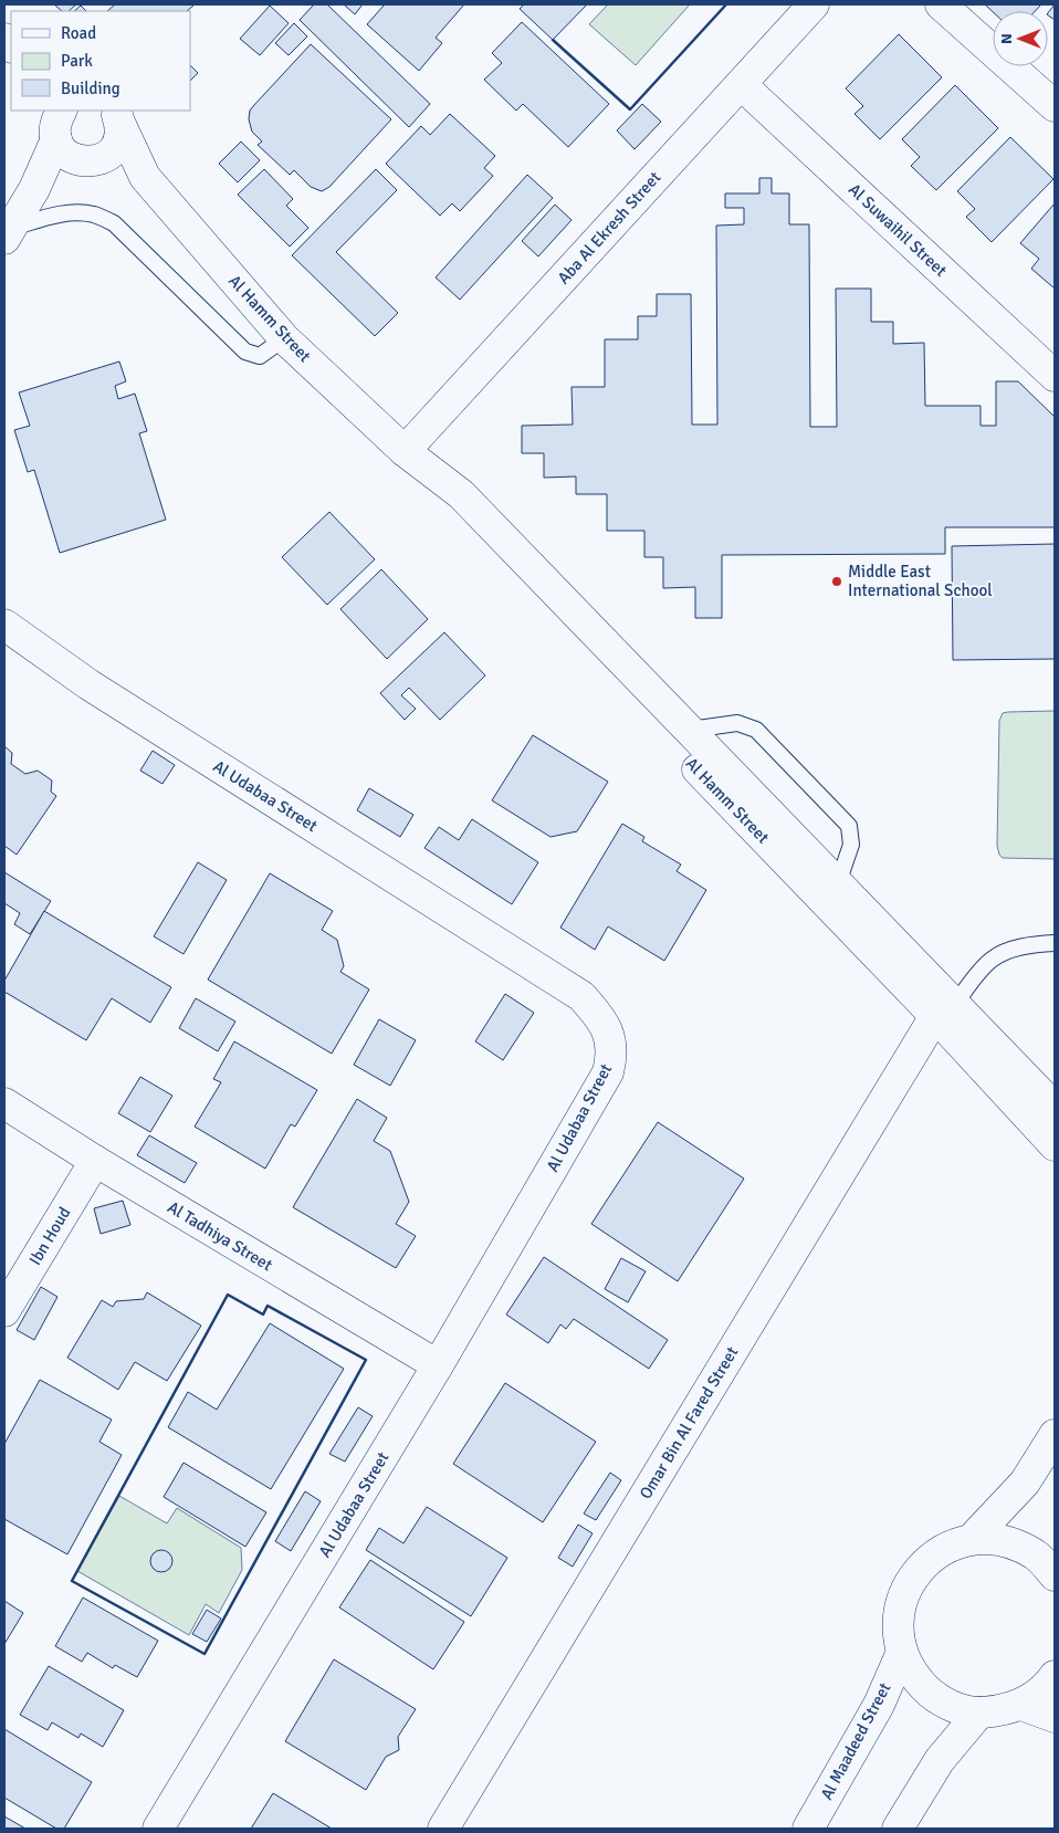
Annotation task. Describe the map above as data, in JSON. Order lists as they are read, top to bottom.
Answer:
{
  "streets": {
    "street": [
      "Aba Al Ekresh Street",
      "Al Suwaihil Street",
      "Al Hamm Street",
      "Al Udabaa Street",
      "Ibn Houd",
      "Al Tadhiya Street",
      "Omar Bin Al Fared Street",
      "Al Maadeed Street"
    ]
  },
  "crossings": [
    ["Aba Al Ekresh Street", "Al Suwaihil Street"],
    ["Aba Al Ekresh Street", "Al Hamm Street"],
    ["Al Hamm Street", "Omar Bin Al Fared Street"],
    ["Al Udabaa Street", "Al Tadhiya Street"],
    ["Ibn Houd", "Al Tadhiya Street"]
  ],
  "places": ["Middle East International School"],
  "legend": ["Road", "Park", "Building"],
  "north": "left"
}
